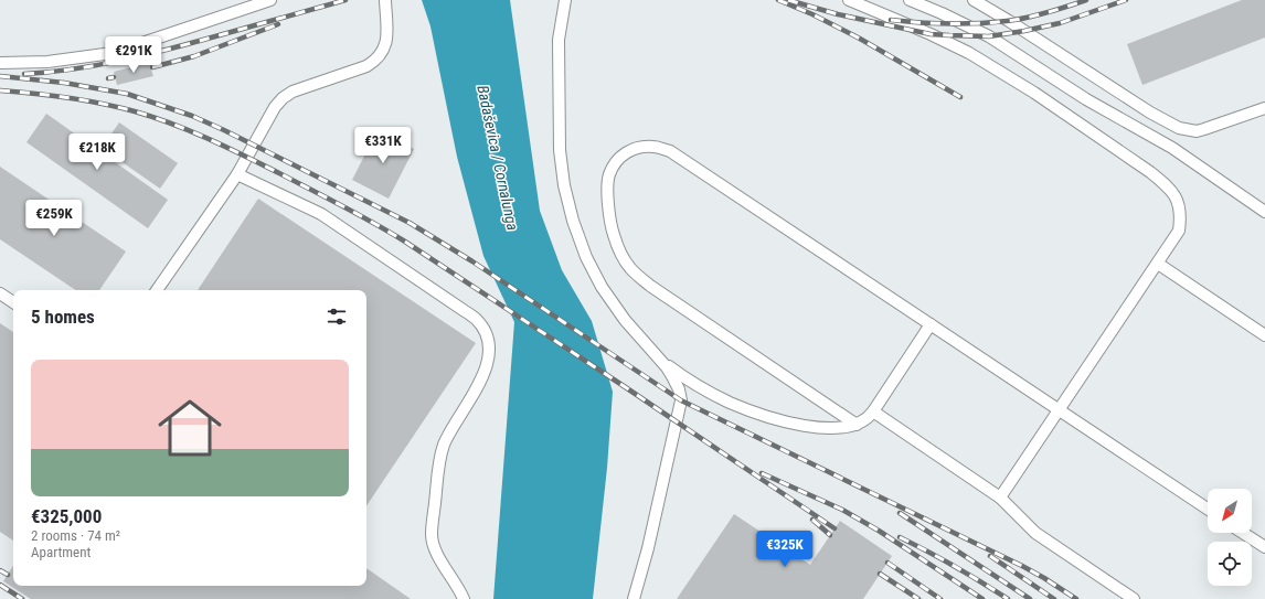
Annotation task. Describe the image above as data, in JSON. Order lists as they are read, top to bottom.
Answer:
{
  "water": ["Badaševica / Cornalunga"],
  "north": "bottom left",
  "page": {
    "price": [
      "€291K",
      "€331K",
      "€218K",
      "€259K",
      "€325K"
    ],
    "heading": "5 homes",
    "list": [
      {
        "name": "€325,000",
        "note": "2 rooms · 74 m² · Apartment"
      }
    ]
  }
}
